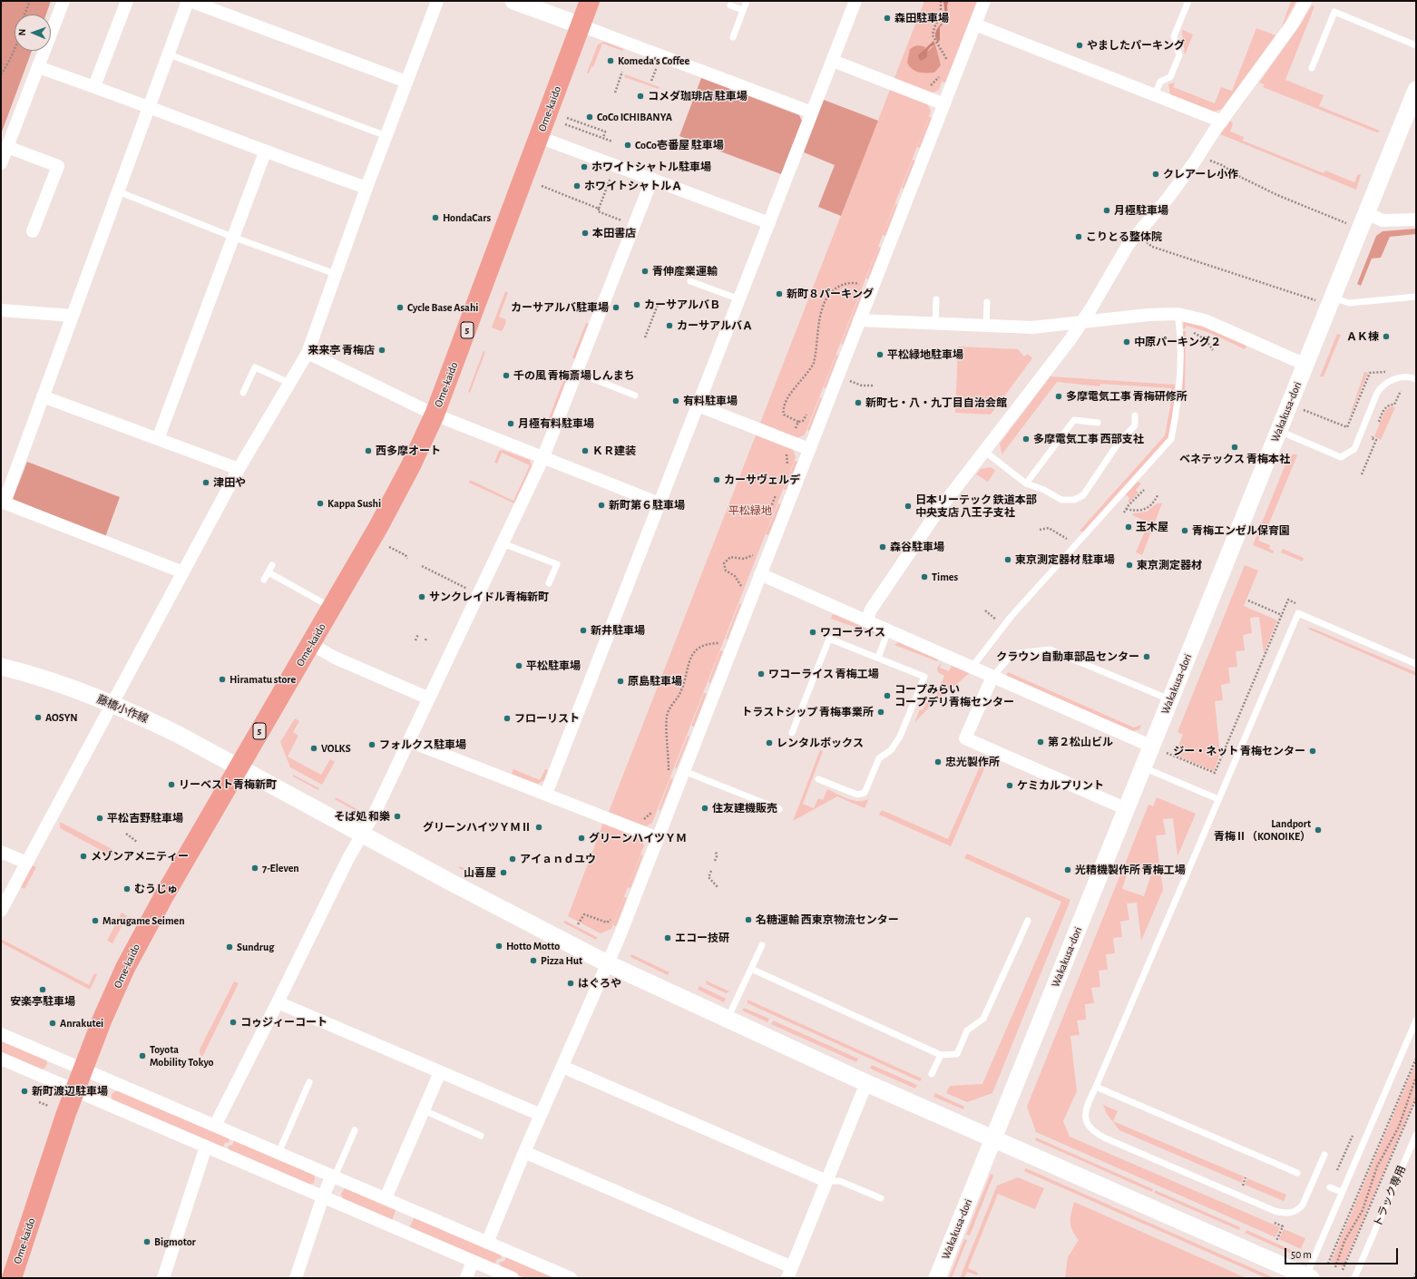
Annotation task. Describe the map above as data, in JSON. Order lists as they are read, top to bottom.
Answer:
{
  "streets": {
    "main road": ["Ome-kaido", "5"],
    "street": ["Wakakusa-dori", "藤橋小作線"],
    "lane": ["トラック専用"]
  },
  "crossings": [
    ["Ome-kaido", "藤橋小作線"],
    ["Wakakusa-dori", "藤橋小作線"]
  ],
  "parks": ["平松緑地"],
  "places": [
    "森田駐車場",
    "やましたパーキング",
    "Komeda's Coffee",
    "コメダ珈琲店 駐車場",
    "CoCo ICHIBANYA",
    "CoCo壱番屋 駐車場",
    "ホワイトシャトル駐車場",
    "クレアーレ小作",
    "ホワイトシャトルＡ",
    "月極駐車場",
    "HondaCars",
    "本田書店",
    "こりとる整体院",
    "青伸産業運輸",
    "新町８パーキング",
    "カーサアルバＢ",
    "Cycle Base Asahi",
    "カーサアルバ駐車場",
    "カーサアルバＡ",
    "ＡＫ棟",
    "中原パーキング２",
    "来来亭 青梅店",
    "平松緑地駐車場",
    "千の風 青梅斎場しんまち",
    "多摩電気工事 青梅研修所",
    "有料駐車場",
    "新町七・八・九丁目自治会館",
    "月極有料駐車場",
    "多摩電気工事 西部支社",
    "ベネテックス 青梅本社",
    "西多摩オート",
    "ＫＲ建装",
    "カーサヴェルデ",
    "津田や",
    "Kappa Sushi",
    "新町第６駐車場",
    "日本リーテック 鉄道本部 中央支店 八王子支社",
    "玉木屋",
    "青梅エンゼル保育園",
    "森谷駐車場",
    "東京測定器材 駐車場",
    "東京測定器材",
    "Times",
    "サンクレイドル青梅新町",
    "新井駐車場",
    "ワコーライス",
    "クラウン 自動車部品センター",
    "平松駐車場",
    "ワコーライス 青梅工場",
    "Hiramatu store",
    "原島駐車場",
    "コープみらい コープデリ青梅センター",
    "トラストシップ 青梅事業所",
    "AOSYN",
    "フローリスト",
    "第２松山ビル",
    "レンタルボックス",
    "フォルクス駐車場",
    "VOLKS",
    "ジー・ネット 青梅センター",
    "忠光製作所",
    "リーベスト青梅新町",
    "ケミカルプリント",
    "住友建機販売",
    "そば処 和樂",
    "平松吉野駐車場",
    "グリーンハイツＹＭⅡ",
    "Landport 青梅Ⅱ（KONOIKE）",
    "グリーンハイツＹＭ",
    "メゾンアメニティー",
    "アイａｎｄユウ",
    "7-Eleven",
    "光精機製作所 青梅工場",
    "山喜屋",
    "むうじゅ",
    "名糖運輸 西東京物流センター",
    "Marugame Seimen",
    "エコー技研",
    "Hotto Motto",
    "Sundrug",
    "Pizza Hut",
    "はぐろや",
    "安楽亭駐車場",
    "コゥジィーコート",
    "Anrakutei",
    "Toyota Mobility Tokyo",
    "新町渡辺駐車場",
    "Bigmotor"
  ],
  "scale_bar": "50 m",
  "north": "left"
}
